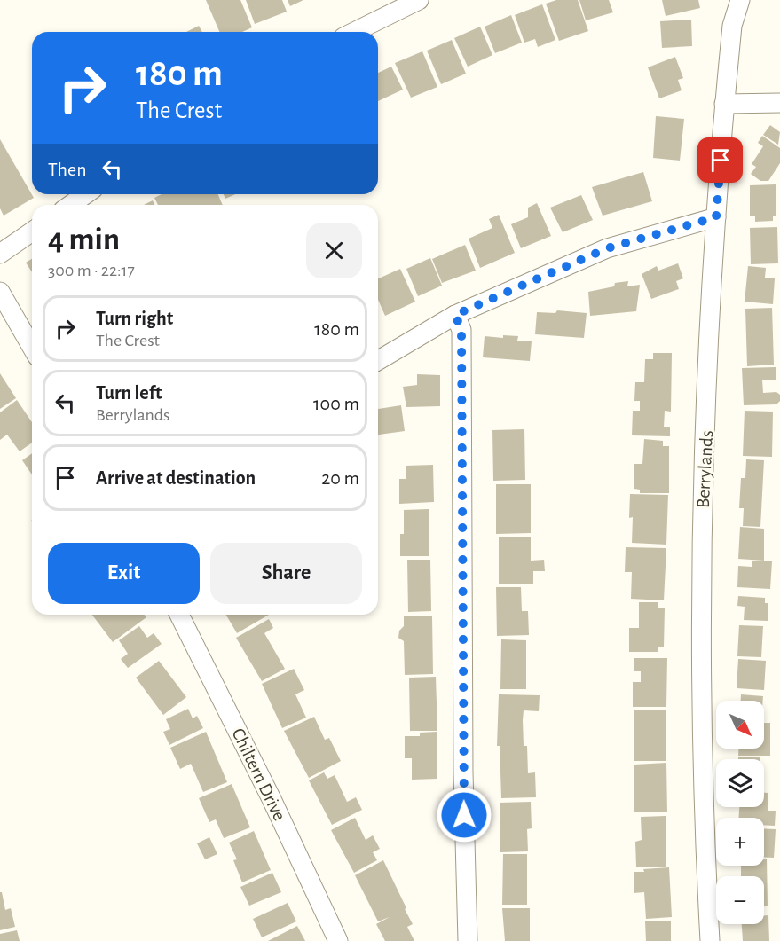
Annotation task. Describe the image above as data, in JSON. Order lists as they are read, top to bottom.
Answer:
{
  "streets": {
    "street": ["Berrylands", "Chiltern Drive"]
  },
  "north": "bottom right",
  "page": {
    "turn": ["180 m", "The Crest"],
    "then": "Then",
    "heading": ["4 min", "300 m · 22:17"],
    "list": [
      {
        "name": "Turn right",
        "note": "The Crest",
        "value": "180 m"
      },
      {
        "name": "Turn left",
        "note": "Berrylands",
        "value": "100 m"
      },
      {
        "name": "Arrive at destination",
        "value": "20 m"
      }
    ],
    "buttons": ["Exit", "Share"],
    "map_buttons": ["+", "−"]
  }
}
